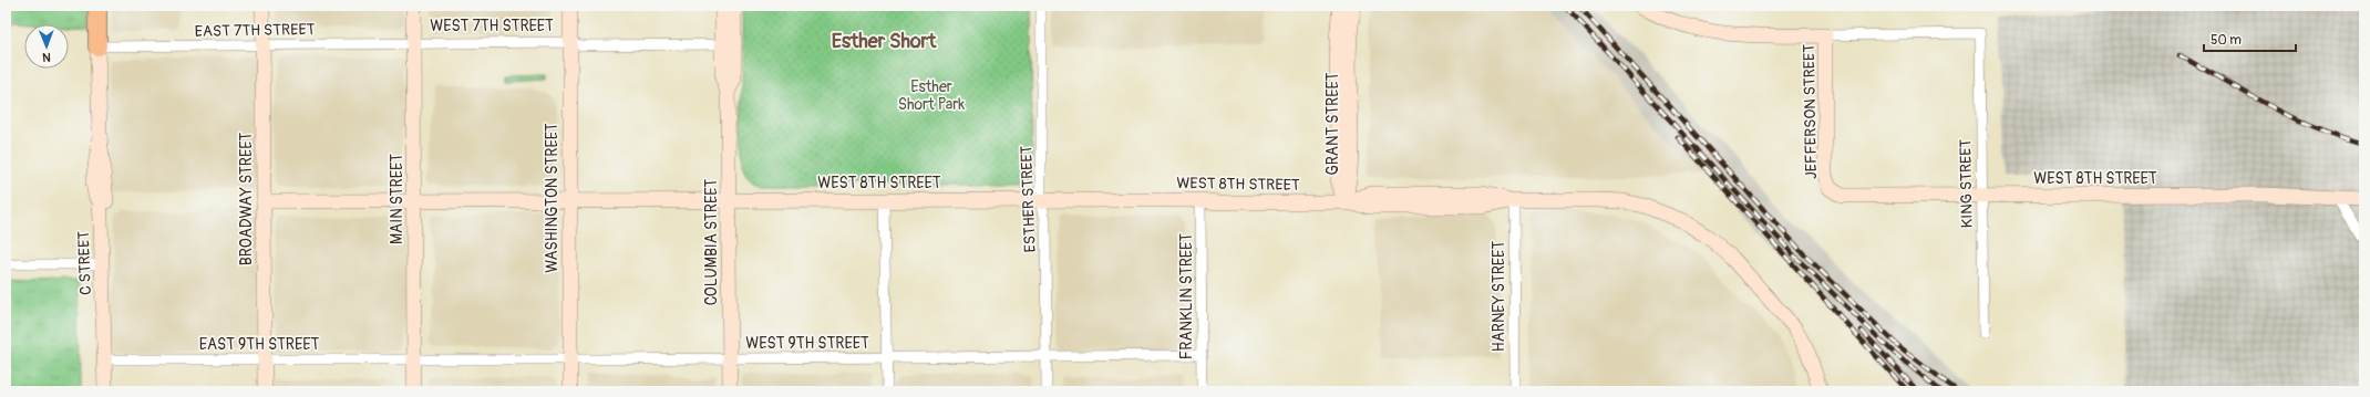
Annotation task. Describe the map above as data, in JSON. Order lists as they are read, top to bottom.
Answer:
{
  "streets": {
    "street": [
      "WEST 7TH STREET",
      "EAST 7TH STREET",
      "JEFFERSON STREET",
      "GRANT STREET",
      "WEST 8TH STREET",
      "KING STREET",
      "WASHINGTON STREET",
      "BROADWAY STREET",
      "MAIN STREET",
      "ESTHER STREET",
      "COLUMBIA STREET",
      "C STREET",
      "FRANKLIN STREET",
      "HARNEY STREET",
      "WEST 9TH STREET",
      "EAST 9TH STREET"
    ]
  },
  "crossings": [
    ["WEST 7TH STREET", "EAST 7TH STREET"],
    ["WEST 7TH STREET", "WASHINGTON STREET"],
    ["WEST 7TH STREET", "MAIN STREET"],
    ["WEST 7TH STREET", "COLUMBIA STREET"],
    ["EAST 7TH STREET", "BROADWAY STREET"],
    ["EAST 7TH STREET", "MAIN STREET"],
    ["EAST 7TH STREET", "C STREET"],
    ["JEFFERSON STREET", "WEST 8TH STREET"],
    ["JEFFERSON STREET", "KING STREET"],
    ["GRANT STREET", "WEST 8TH STREET"],
    ["WEST 8TH STREET", "KING STREET"],
    ["WEST 8TH STREET", "WASHINGTON STREET"],
    ["WEST 8TH STREET", "BROADWAY STREET"],
    ["WEST 8TH STREET", "MAIN STREET"],
    ["WEST 8TH STREET", "ESTHER STREET"],
    ["WEST 8TH STREET", "COLUMBIA STREET"],
    ["WEST 8TH STREET", "FRANKLIN STREET"],
    ["WEST 8TH STREET", "HARNEY STREET"],
    ["WASHINGTON STREET", "WEST 9TH STREET"],
    ["BROADWAY STREET", "EAST 9TH STREET"],
    ["MAIN STREET", "WEST 9TH STREET"],
    ["MAIN STREET", "EAST 9TH STREET"],
    ["ESTHER STREET", "WEST 9TH STREET"],
    ["COLUMBIA STREET", "WEST 9TH STREET"],
    ["C STREET", "EAST 9TH STREET"],
    ["FRANKLIN STREET", "WEST 9TH STREET"],
    ["WEST 9TH STREET", "EAST 9TH STREET"]
  ],
  "districts": ["Esther Short"],
  "parks": ["Esther Short Park"],
  "scale_bar": "50 m",
  "north": "bottom"
}
